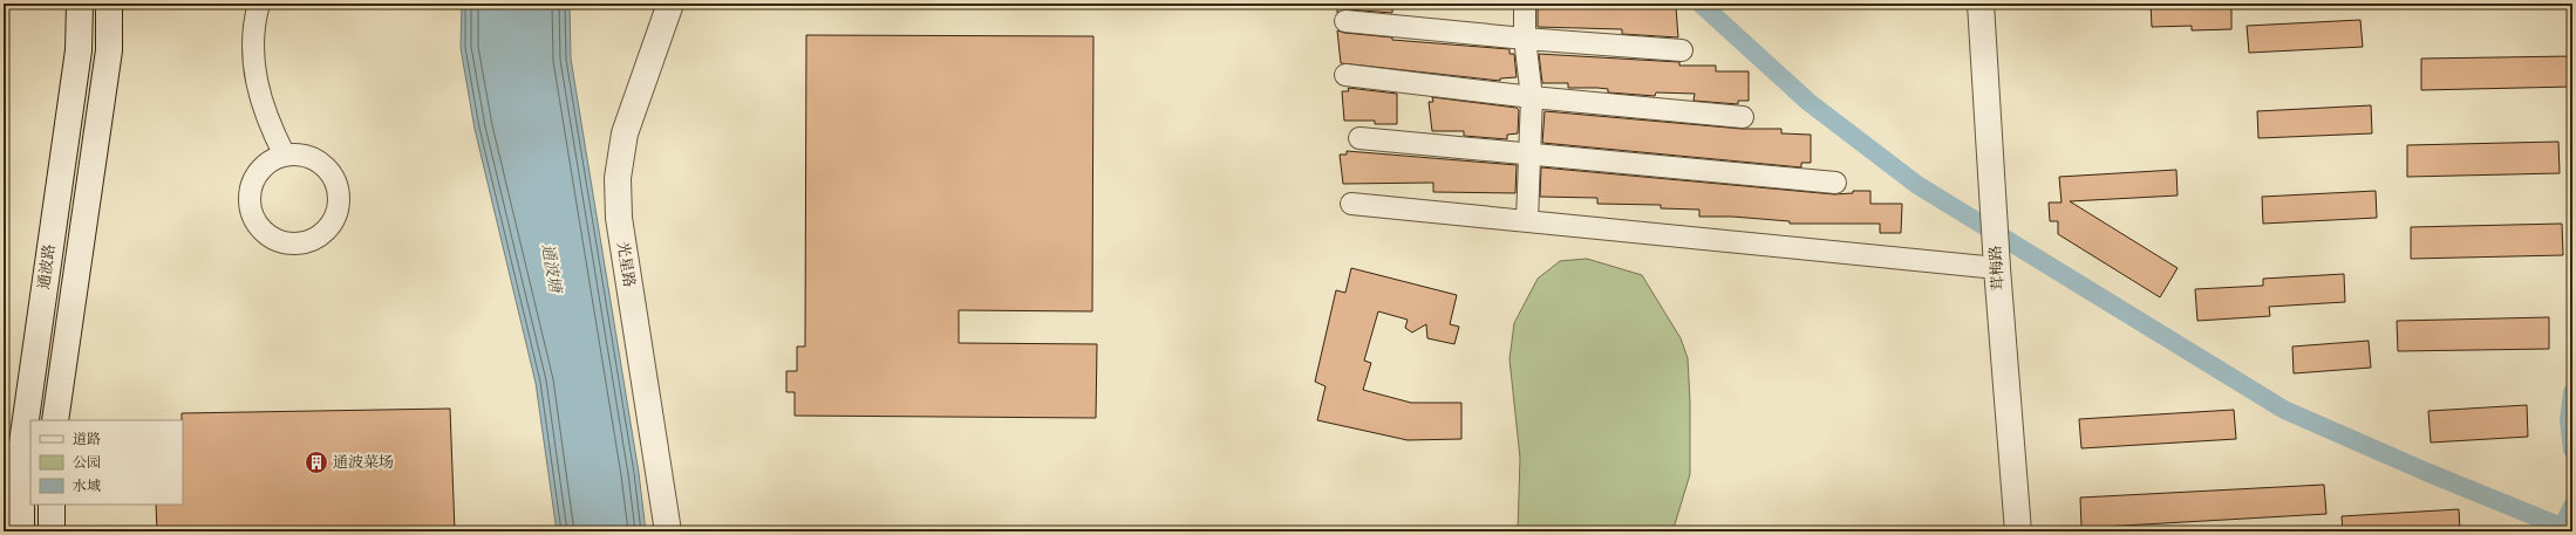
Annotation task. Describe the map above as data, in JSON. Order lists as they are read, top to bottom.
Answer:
{
  "streets": {
    "street": ["光星路", "通波路", "茸梅路"]
  },
  "water": ["通波塘"],
  "places": {
    "building": ["通波菜场"]
  },
  "legend": ["道路", "公园", "水域"]
}
